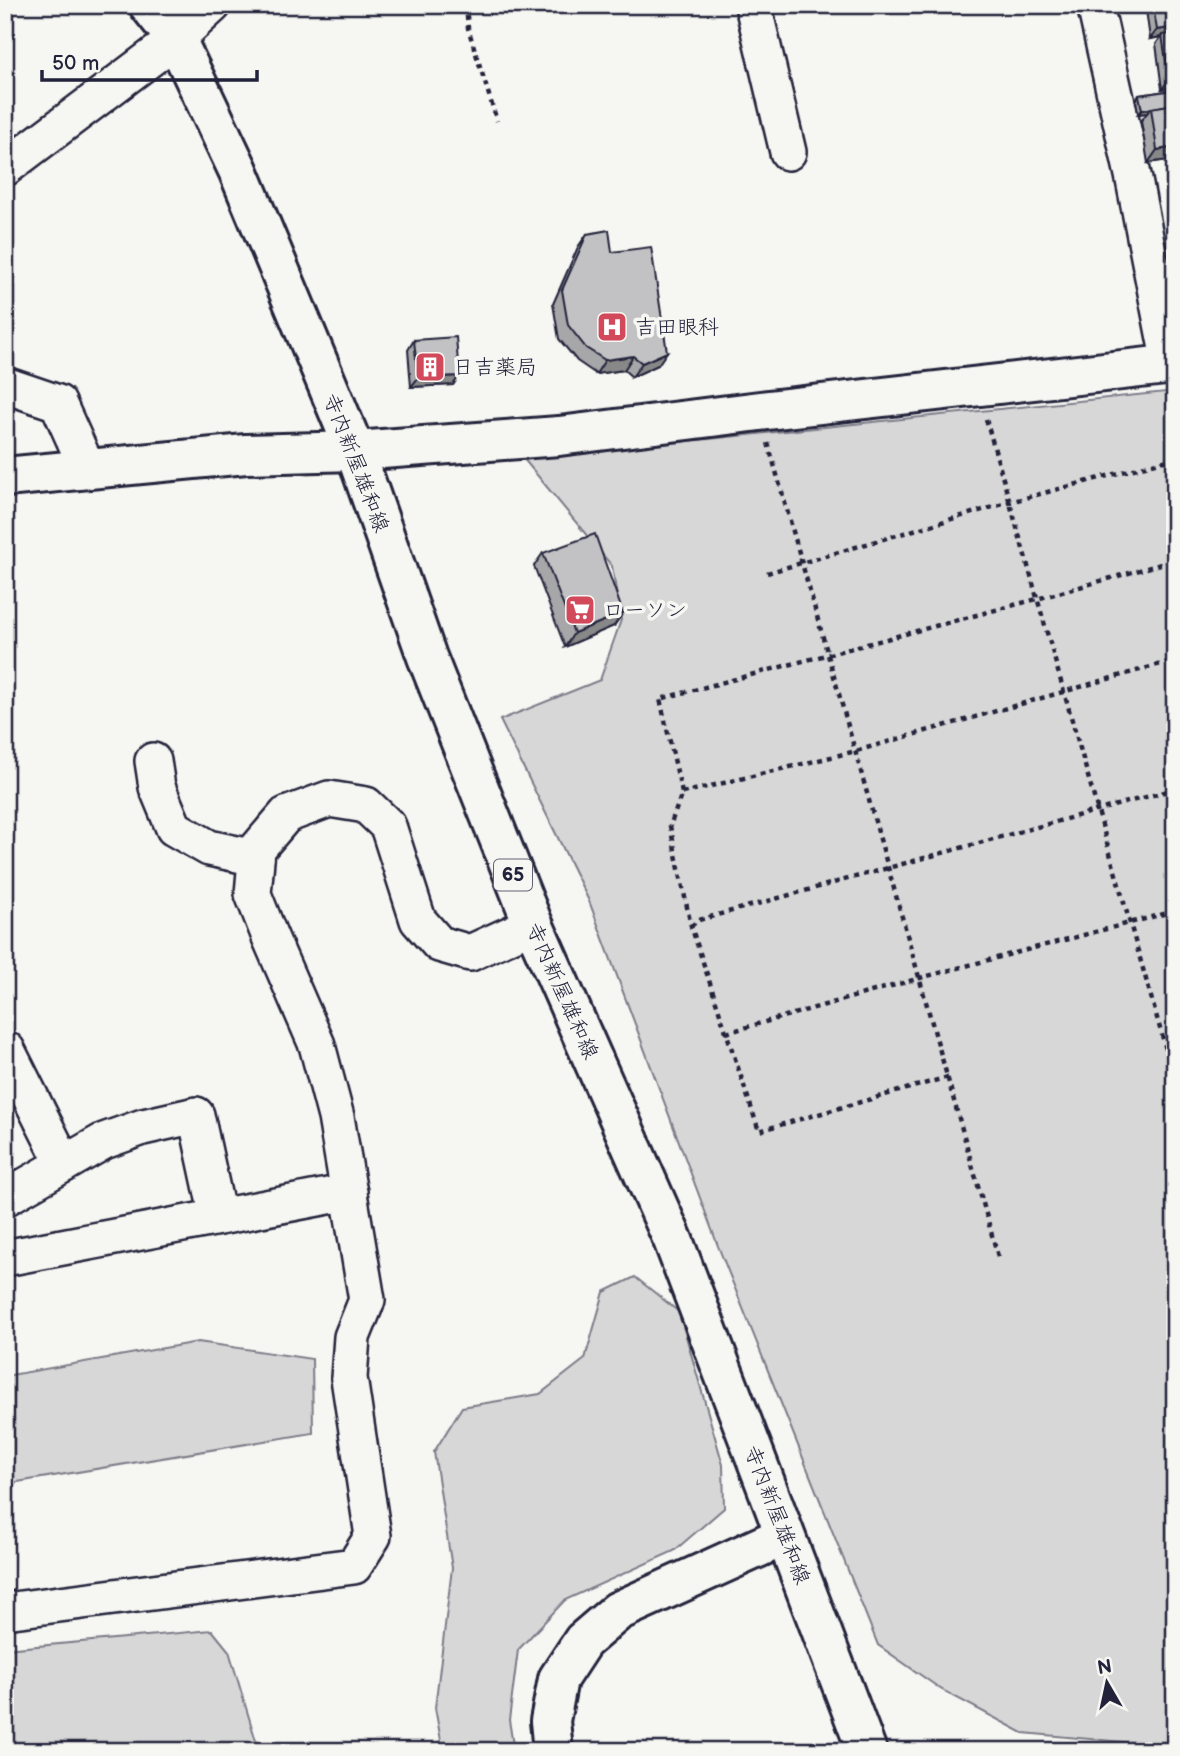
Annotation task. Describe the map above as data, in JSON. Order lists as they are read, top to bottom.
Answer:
{
  "streets": {
    "main road": ["寺内新屋雄和線", "65"]
  },
  "places": {
    "hospital": ["吉田眼科"],
    "building": ["日吉薬局"],
    "supermarket": ["ローソン"]
  },
  "scale_bar": "50 m",
  "north": "top"
}
